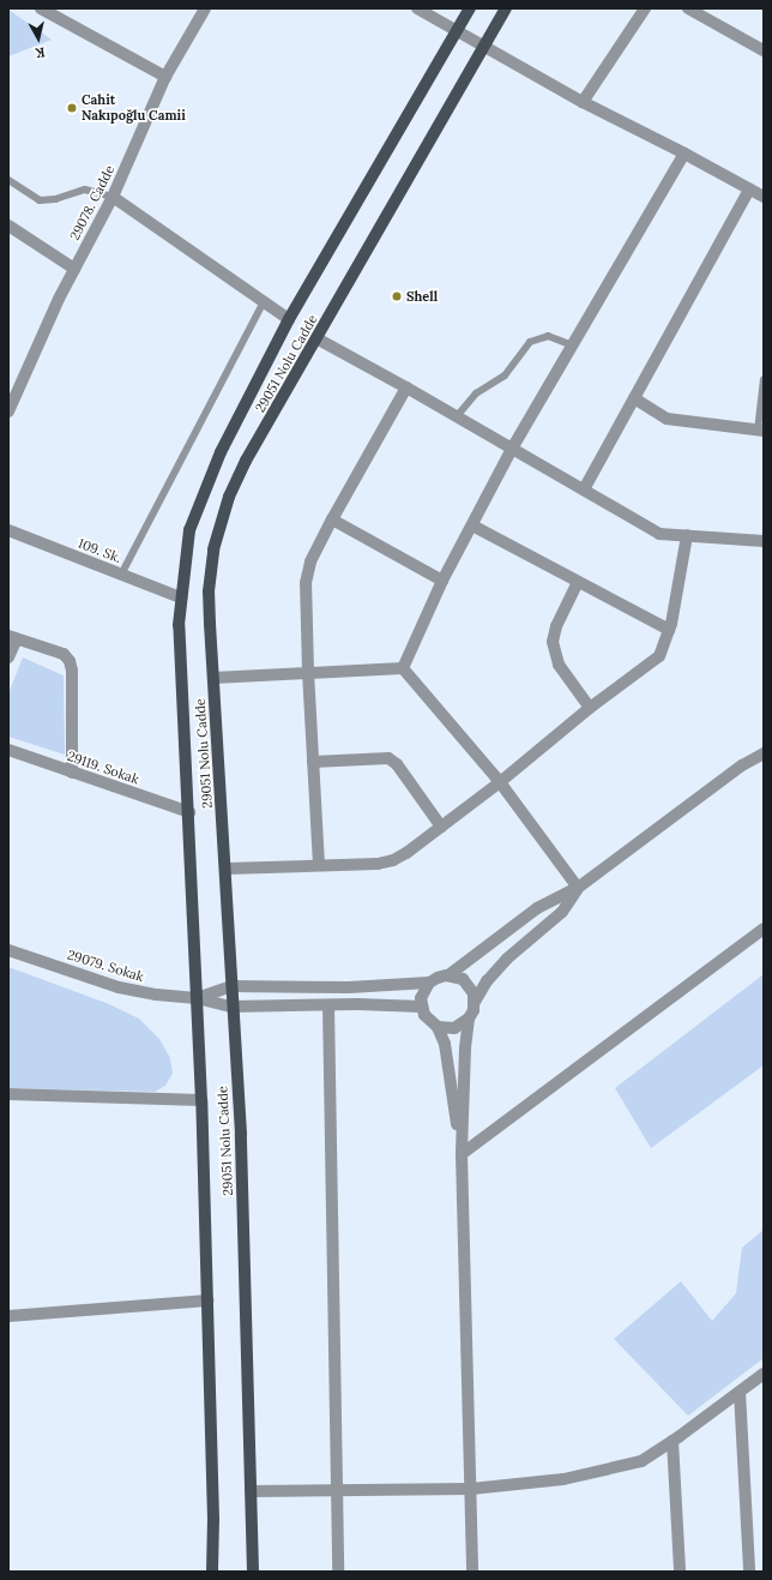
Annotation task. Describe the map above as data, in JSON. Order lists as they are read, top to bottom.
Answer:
{
  "streets": {
    "main road": ["29051 Nolu Cadde"],
    "street": [
      "29078. Cadde",
      "109. Sk.",
      "29119. Sokak",
      "29079. Sokak"
    ]
  },
  "crossings": [
    ["29051 Nolu Cadde", "109. Sk."],
    ["29051 Nolu Cadde", "29119. Sokak"],
    ["29051 Nolu Cadde", "29079. Sokak"]
  ],
  "places": ["Cahit Nakıpoğlu Camii", "Shell"],
  "north": "bottom"
}
